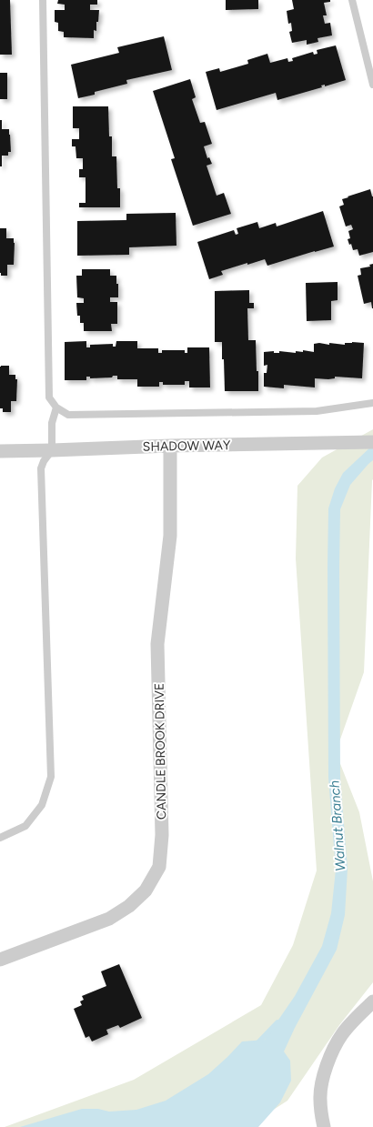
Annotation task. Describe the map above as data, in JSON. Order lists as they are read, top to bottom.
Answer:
{
  "streets": {
    "street": ["SHADOW WAY", "CANDLE BROOK DRIVE"]
  },
  "crossings": [
    ["SHADOW WAY", "CANDLE BROOK DRIVE"]
  ],
  "water": ["Walnut Branch"]
}
